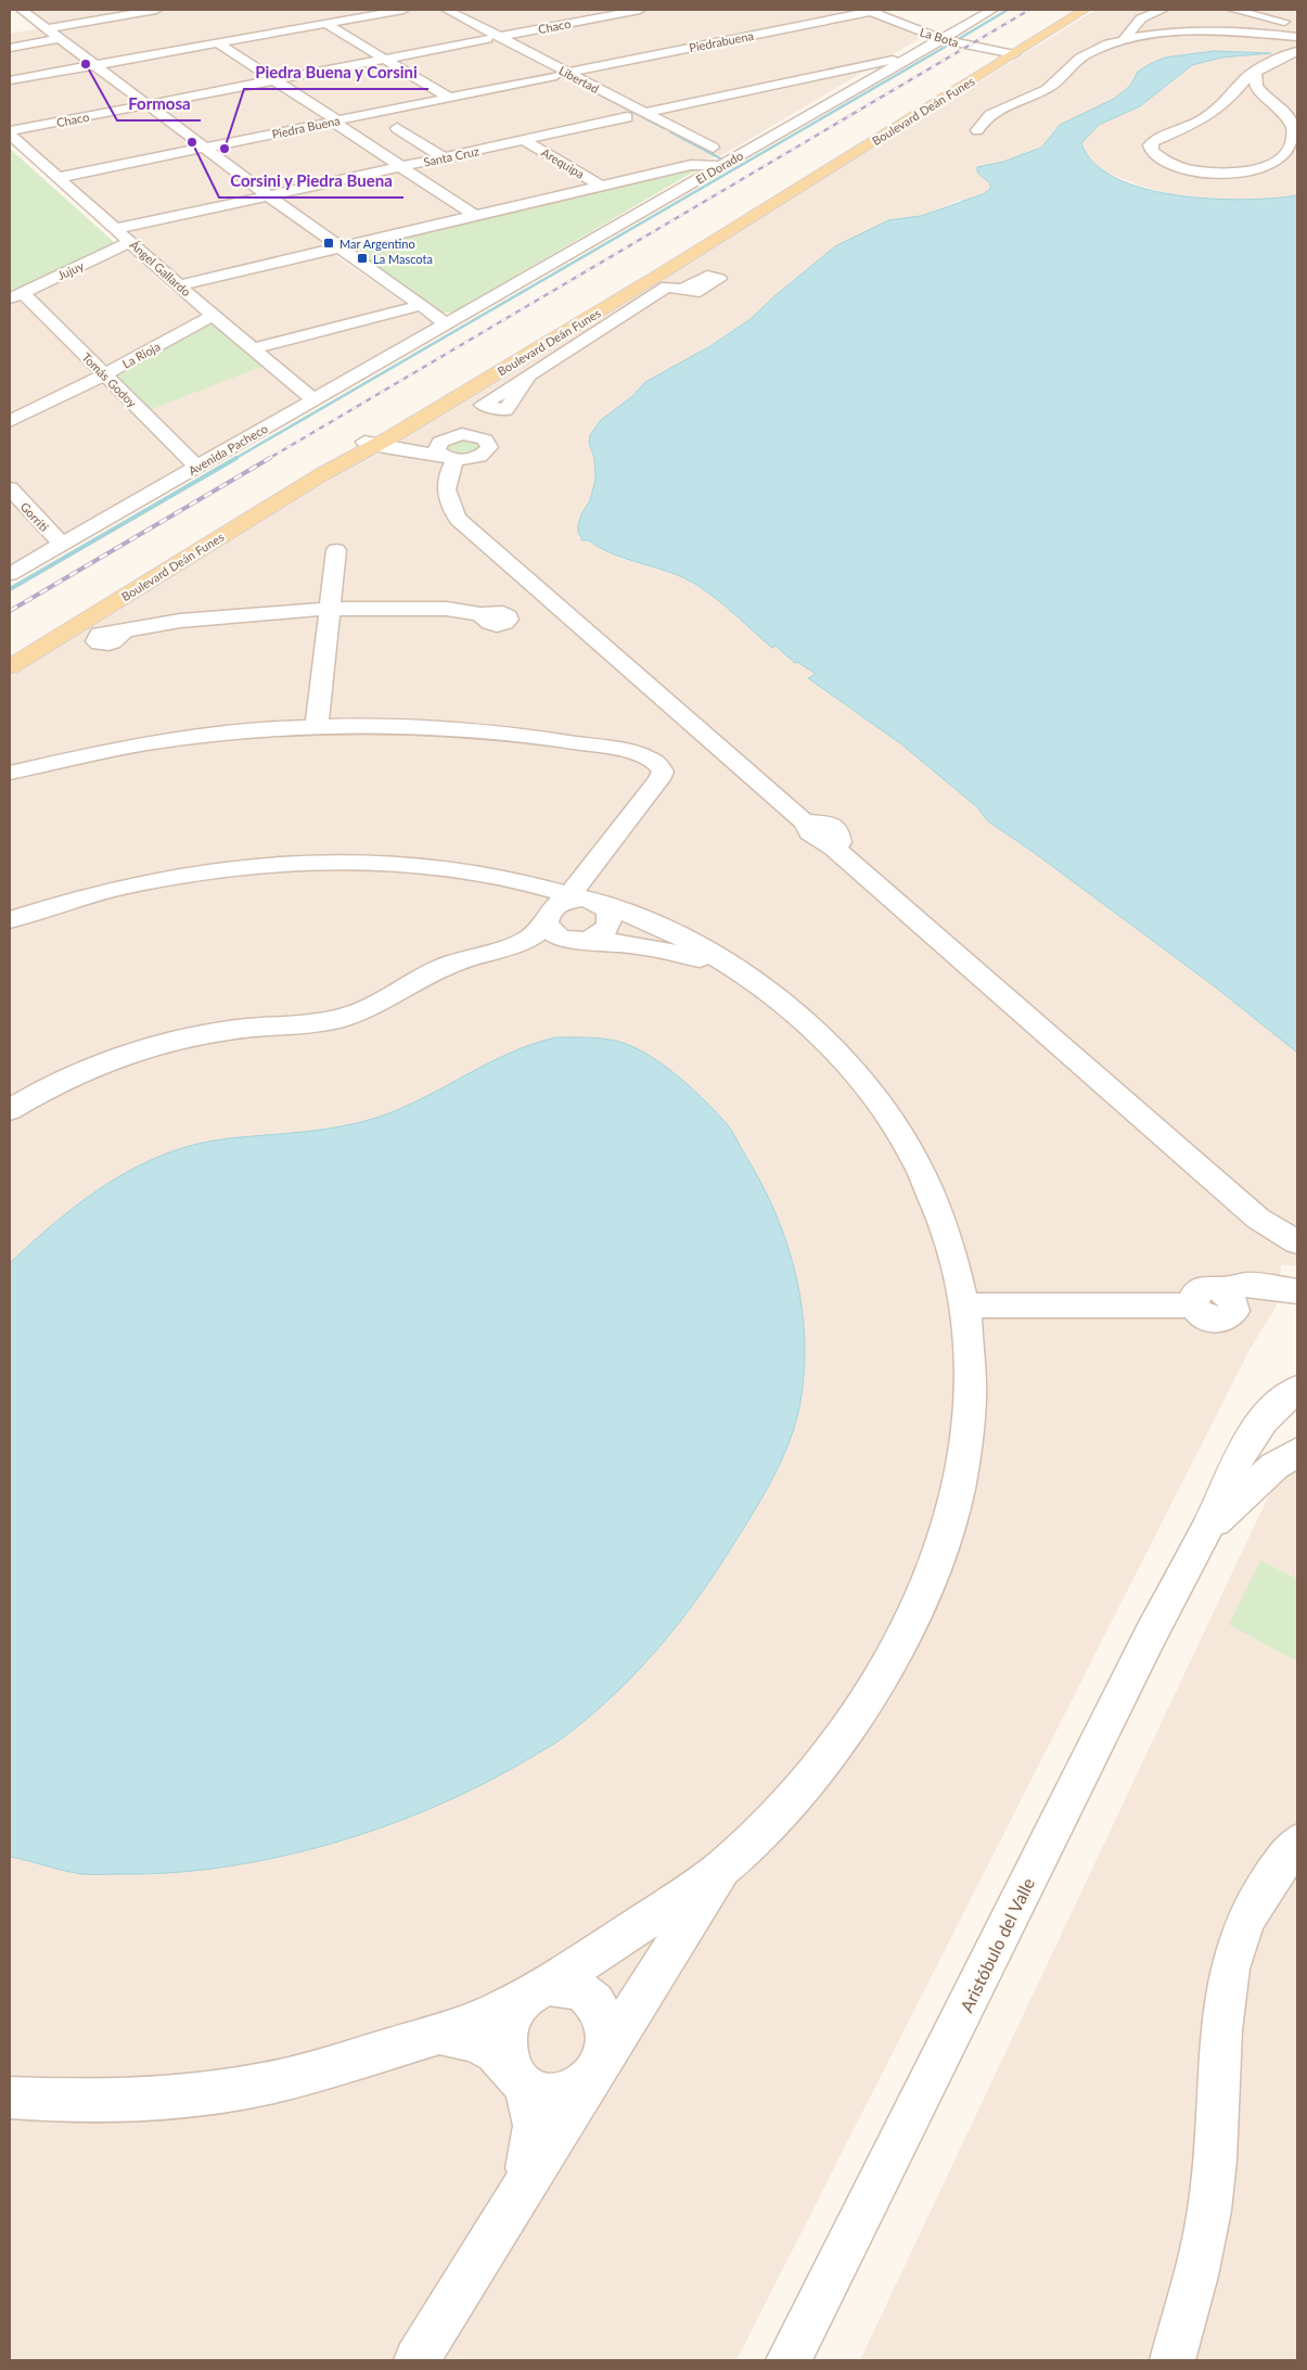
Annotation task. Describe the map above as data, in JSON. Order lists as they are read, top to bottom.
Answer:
{
  "streets": {
    "main road": ["Boulevard Deán Funes"],
    "street": [
      "Chaco",
      "La Bota",
      "Piedrabuena",
      "Libertad",
      "Piedra Buena",
      "Santa Cruz",
      "Arequipa",
      "El Dorado",
      "Ángel Gallardo",
      "Jujuy",
      "La Rioja",
      "Tomás Godoy",
      "Avenida Pacheco",
      "Gorriti",
      "Aristóbulo del Valle"
    ]
  },
  "crossings": [
    ["Chaco", "Libertad"],
    ["Chaco", "Ángel Gallardo"],
    ["La Bota", "Piedrabuena"],
    ["La Bota", "Boulevard Deán Funes"],
    ["La Bota", "El Dorado"],
    ["Piedrabuena", "Libertad"],
    ["Piedrabuena", "Piedra Buena"],
    ["Libertad", "Piedra Buena"],
    ["Piedra Buena", "Ángel Gallardo"],
    ["Santa Cruz", "Arequipa"],
    ["Santa Cruz", "Ángel Gallardo"],
    ["El Dorado", "Avenida Pacheco"],
    ["Ángel Gallardo", "Jujuy"],
    ["Ángel Gallardo", "La Rioja"],
    ["Ángel Gallardo", "Avenida Pacheco"],
    ["Jujuy", "Tomás Godoy"],
    ["La Rioja", "Tomás Godoy"],
    ["Tomás Godoy", "Avenida Pacheco"],
    ["Avenida Pacheco", "Gorriti"]
  ],
  "places": {
    "other": ["Formosa", "Corsini y Piedra Buena", "Piedra Buena y Corsini"],
    "transit": ["Mar Argentino", "La Mascota"]
  }
}
